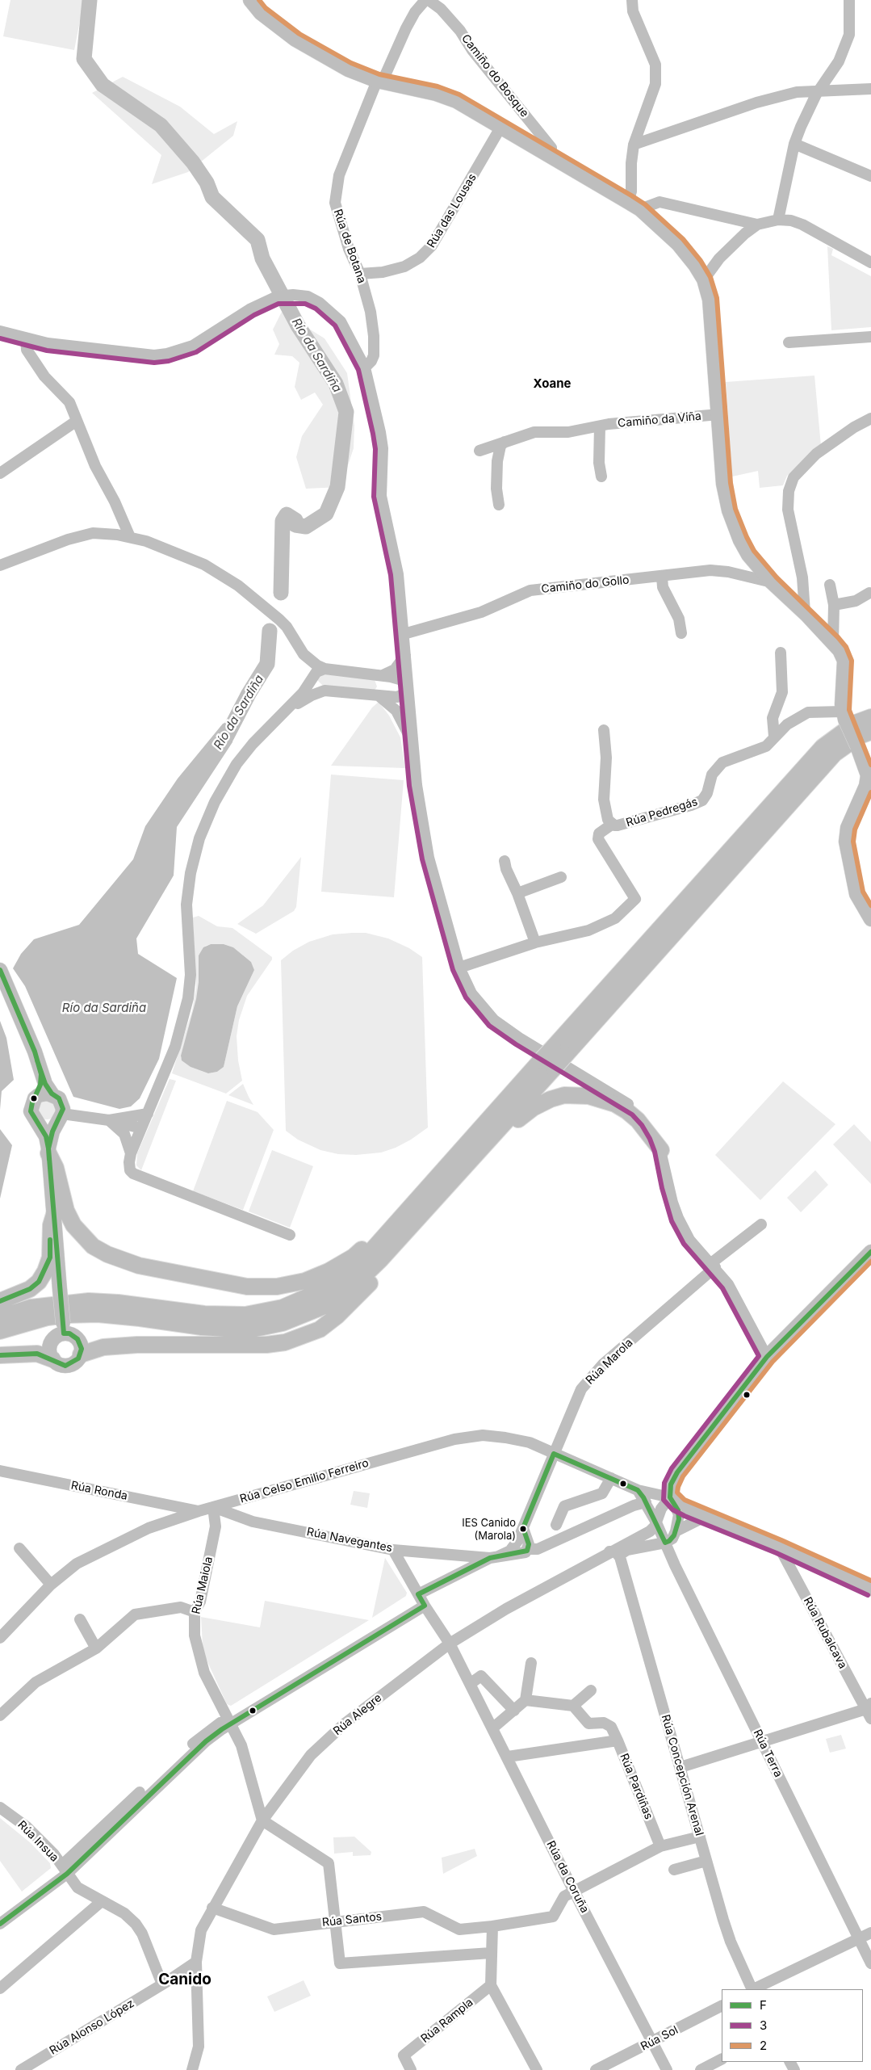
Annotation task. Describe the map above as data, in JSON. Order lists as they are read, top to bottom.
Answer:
{
  "streets": {
    "street": [
      "Camiño do Bosque",
      "Rúa das Lousas",
      "Rúa de Botana",
      "Camiño da Viña",
      "Camiño do Gollo",
      "Rúa Pedregás",
      "Rúa Marola",
      "Rúa Celso Emilio Ferreiro",
      "Rúa Ronda",
      "Rúa Navegantes",
      "Rúa Maiola",
      "Rúa Rubalcava",
      "Rúa Alegre",
      "Rúa Terra",
      "Rúa Concepción Arenal",
      "Rúa Pardiñas",
      "Rúa Insua",
      "Rúa da Coruña",
      "Rúa Santos",
      "Rúa Rampla",
      "Rúa Alonso López",
      "Rúa Sol"
    ]
  },
  "crossings": [
    ["Rúa das Lousas", "Rúa de Botana"],
    ["Rúa Marola", "Rúa Celso Emilio Ferreiro"],
    ["Rúa Marola", "Rúa Navegantes"],
    ["Rúa Celso Emilio Ferreiro", "Rúa Ronda"],
    ["Rúa Celso Emilio Ferreiro", "Rúa Navegantes"],
    ["Rúa Celso Emilio Ferreiro", "Rúa Maiola"],
    ["Rúa Navegantes", "Rúa Maiola"],
    ["Rúa Navegantes", "Rúa Insua"],
    ["Rúa Navegantes", "Rúa da Coruña"],
    ["Rúa Maiola", "Rúa Alegre"],
    ["Rúa Alegre", "Rúa Terra"],
    ["Rúa Alegre", "Rúa da Coruña"],
    ["Rúa Alegre", "Rúa Santos"],
    ["Rúa Alegre", "Rúa Alonso López"],
    ["Rúa Pardiñas", "Rúa da Coruña"],
    ["Rúa Insua", "Rúa Alonso López"],
    ["Rúa da Coruña", "Rúa Santos"],
    ["Rúa da Coruña", "Rúa Sol"]
  ],
  "districts": ["Xoane", "Canido"],
  "water": ["Río da Sardiña"],
  "places": ["IES Canido (Marola)"],
  "lines": ["transit line 2", "transit line 3", "transit line F"],
  "legend": ["F", "3", "2"]
}
